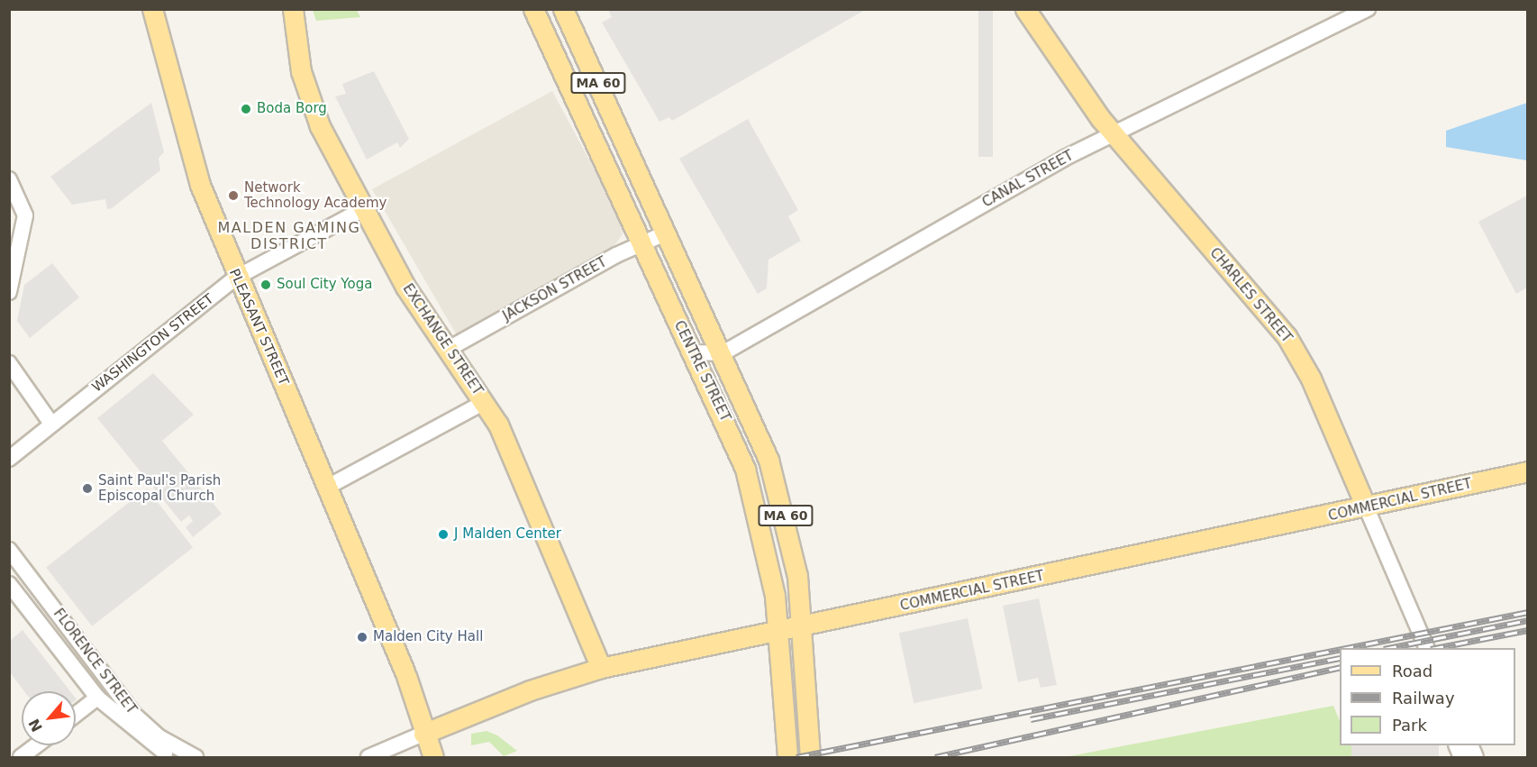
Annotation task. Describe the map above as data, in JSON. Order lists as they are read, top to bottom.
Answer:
{
  "streets": {
    "main road": [
      "MA 60",
      "CHARLES STREET",
      "PLEASANT STREET",
      "EXCHANGE STREET",
      "CENTRE STREET",
      "COMMERCIAL STREET"
    ],
    "street": [
      "CANAL STREET",
      "JACKSON STREET",
      "WASHINGTON STREET",
      "FLORENCE STREET"
    ]
  },
  "crossings": [
    ["CANAL STREET", "CHARLES STREET"],
    ["CANAL STREET", "CENTRE STREET"],
    ["JACKSON STREET", "EXCHANGE STREET"],
    ["JACKSON STREET", "CENTRE STREET"],
    ["CHARLES STREET", "COMMERCIAL STREET"],
    ["PLEASANT STREET", "WASHINGTON STREET"],
    ["PLEASANT STREET", "COMMERCIAL STREET"],
    ["EXCHANGE STREET", "WASHINGTON STREET"],
    ["EXCHANGE STREET", "COMMERCIAL STREET"],
    ["CENTRE STREET", "COMMERCIAL STREET"]
  ],
  "districts": ["MALDEN GAMING DISTRICT"],
  "places": [
    "Boda Borg",
    "Network Technology Academy",
    "Soul City Yoga",
    "Saint Paul's Parish Episcopal Church",
    "J Malden Center",
    "Malden City Hall"
  ],
  "legend": ["Road", "Railway", "Park"],
  "north": "bottom left"
}
